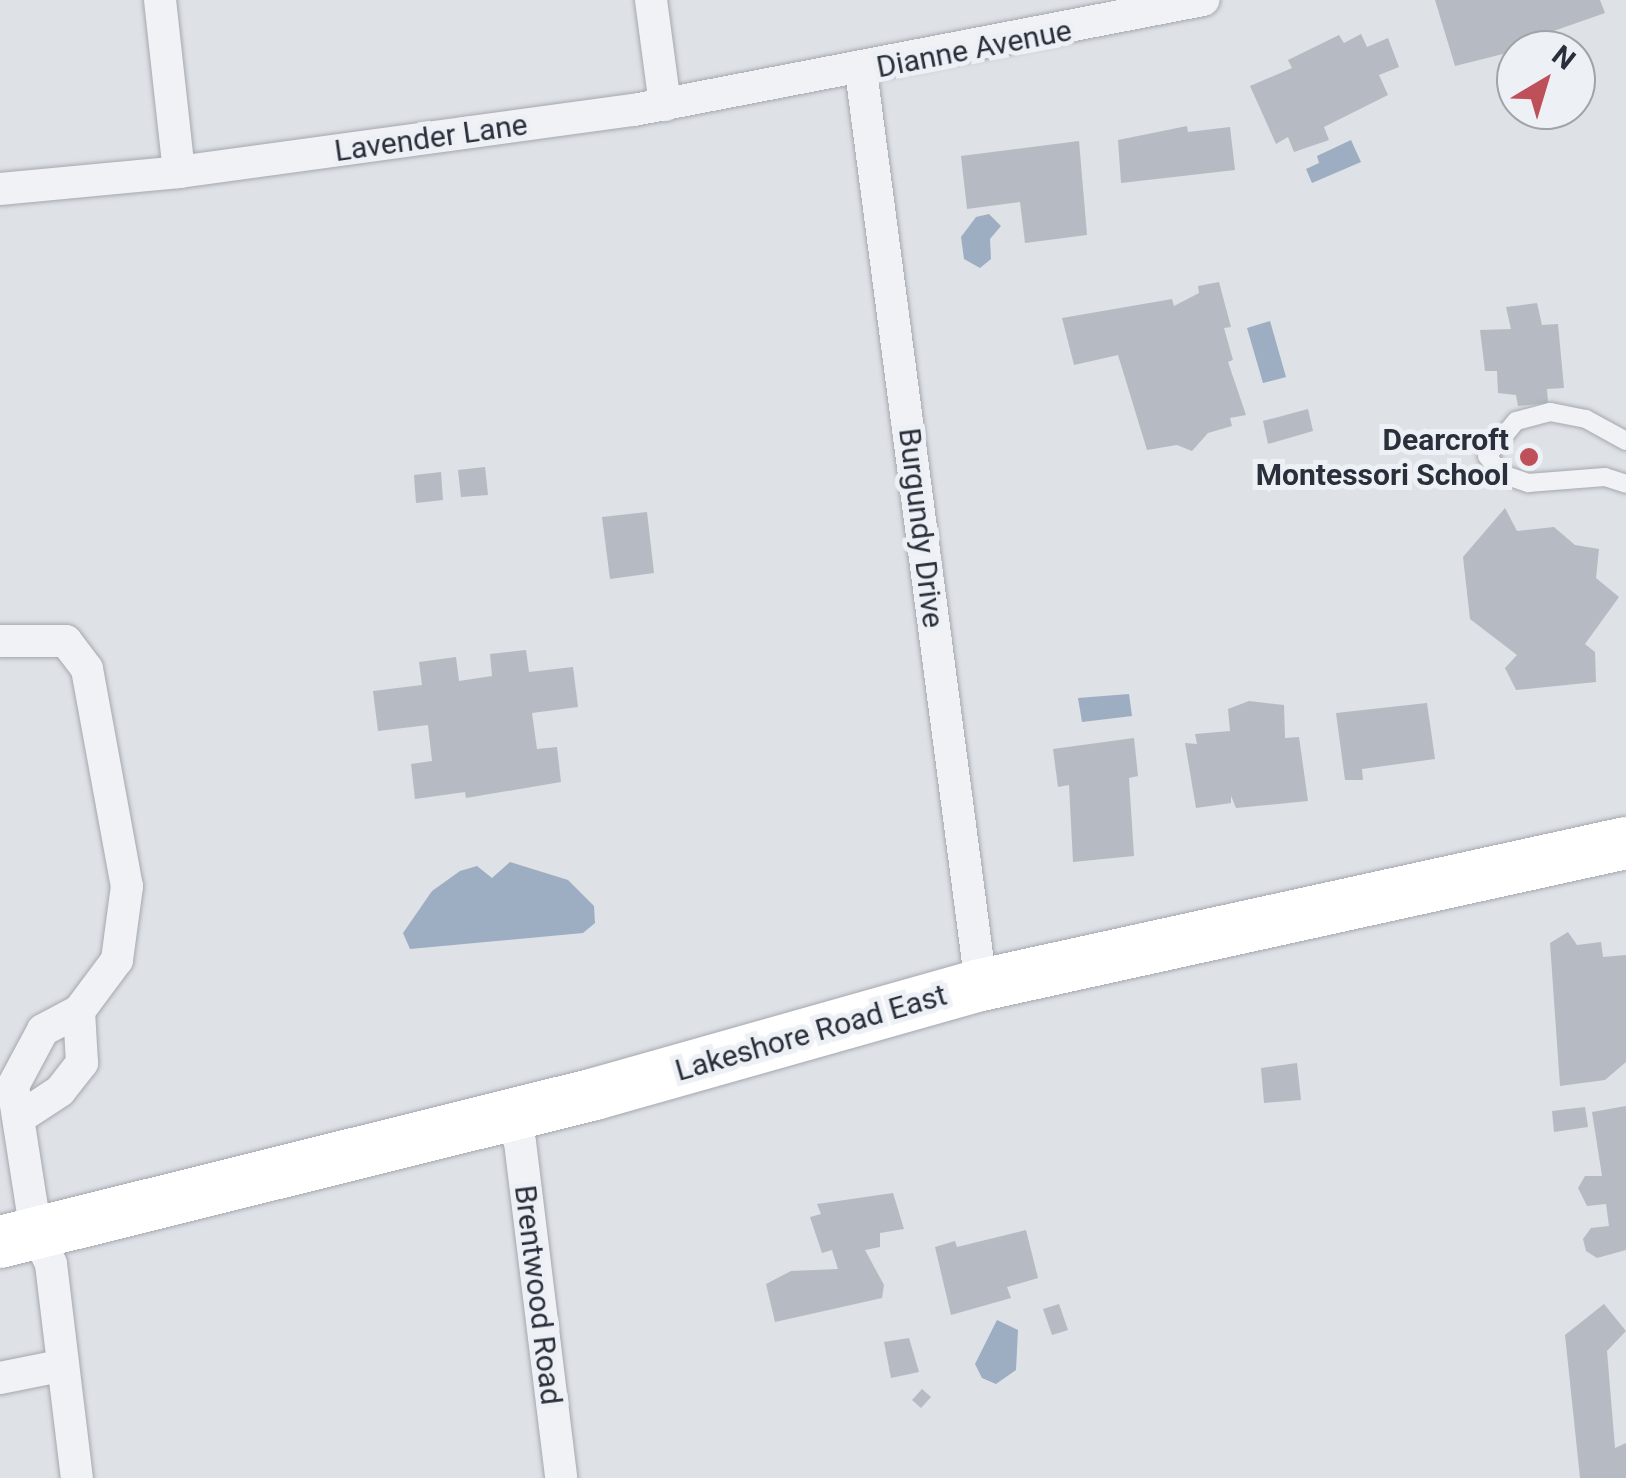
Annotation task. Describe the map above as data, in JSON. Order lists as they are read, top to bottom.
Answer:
{
  "streets": {
    "main road": ["Lakeshore Road East"],
    "street": [
      "Dianne Avenue",
      "Lavender Lane",
      "Burgundy Drive",
      "Brentwood Road"
    ]
  },
  "crossings": [
    ["Dianne Avenue", "Lavender Lane"],
    ["Dianne Avenue", "Burgundy Drive"],
    ["Lavender Lane", "Burgundy Drive"],
    ["Burgundy Drive", "Lakeshore Road East"],
    ["Lakeshore Road East", "Brentwood Road"]
  ],
  "places": ["Dearcroft Montessori School"],
  "north": "top right"
}
